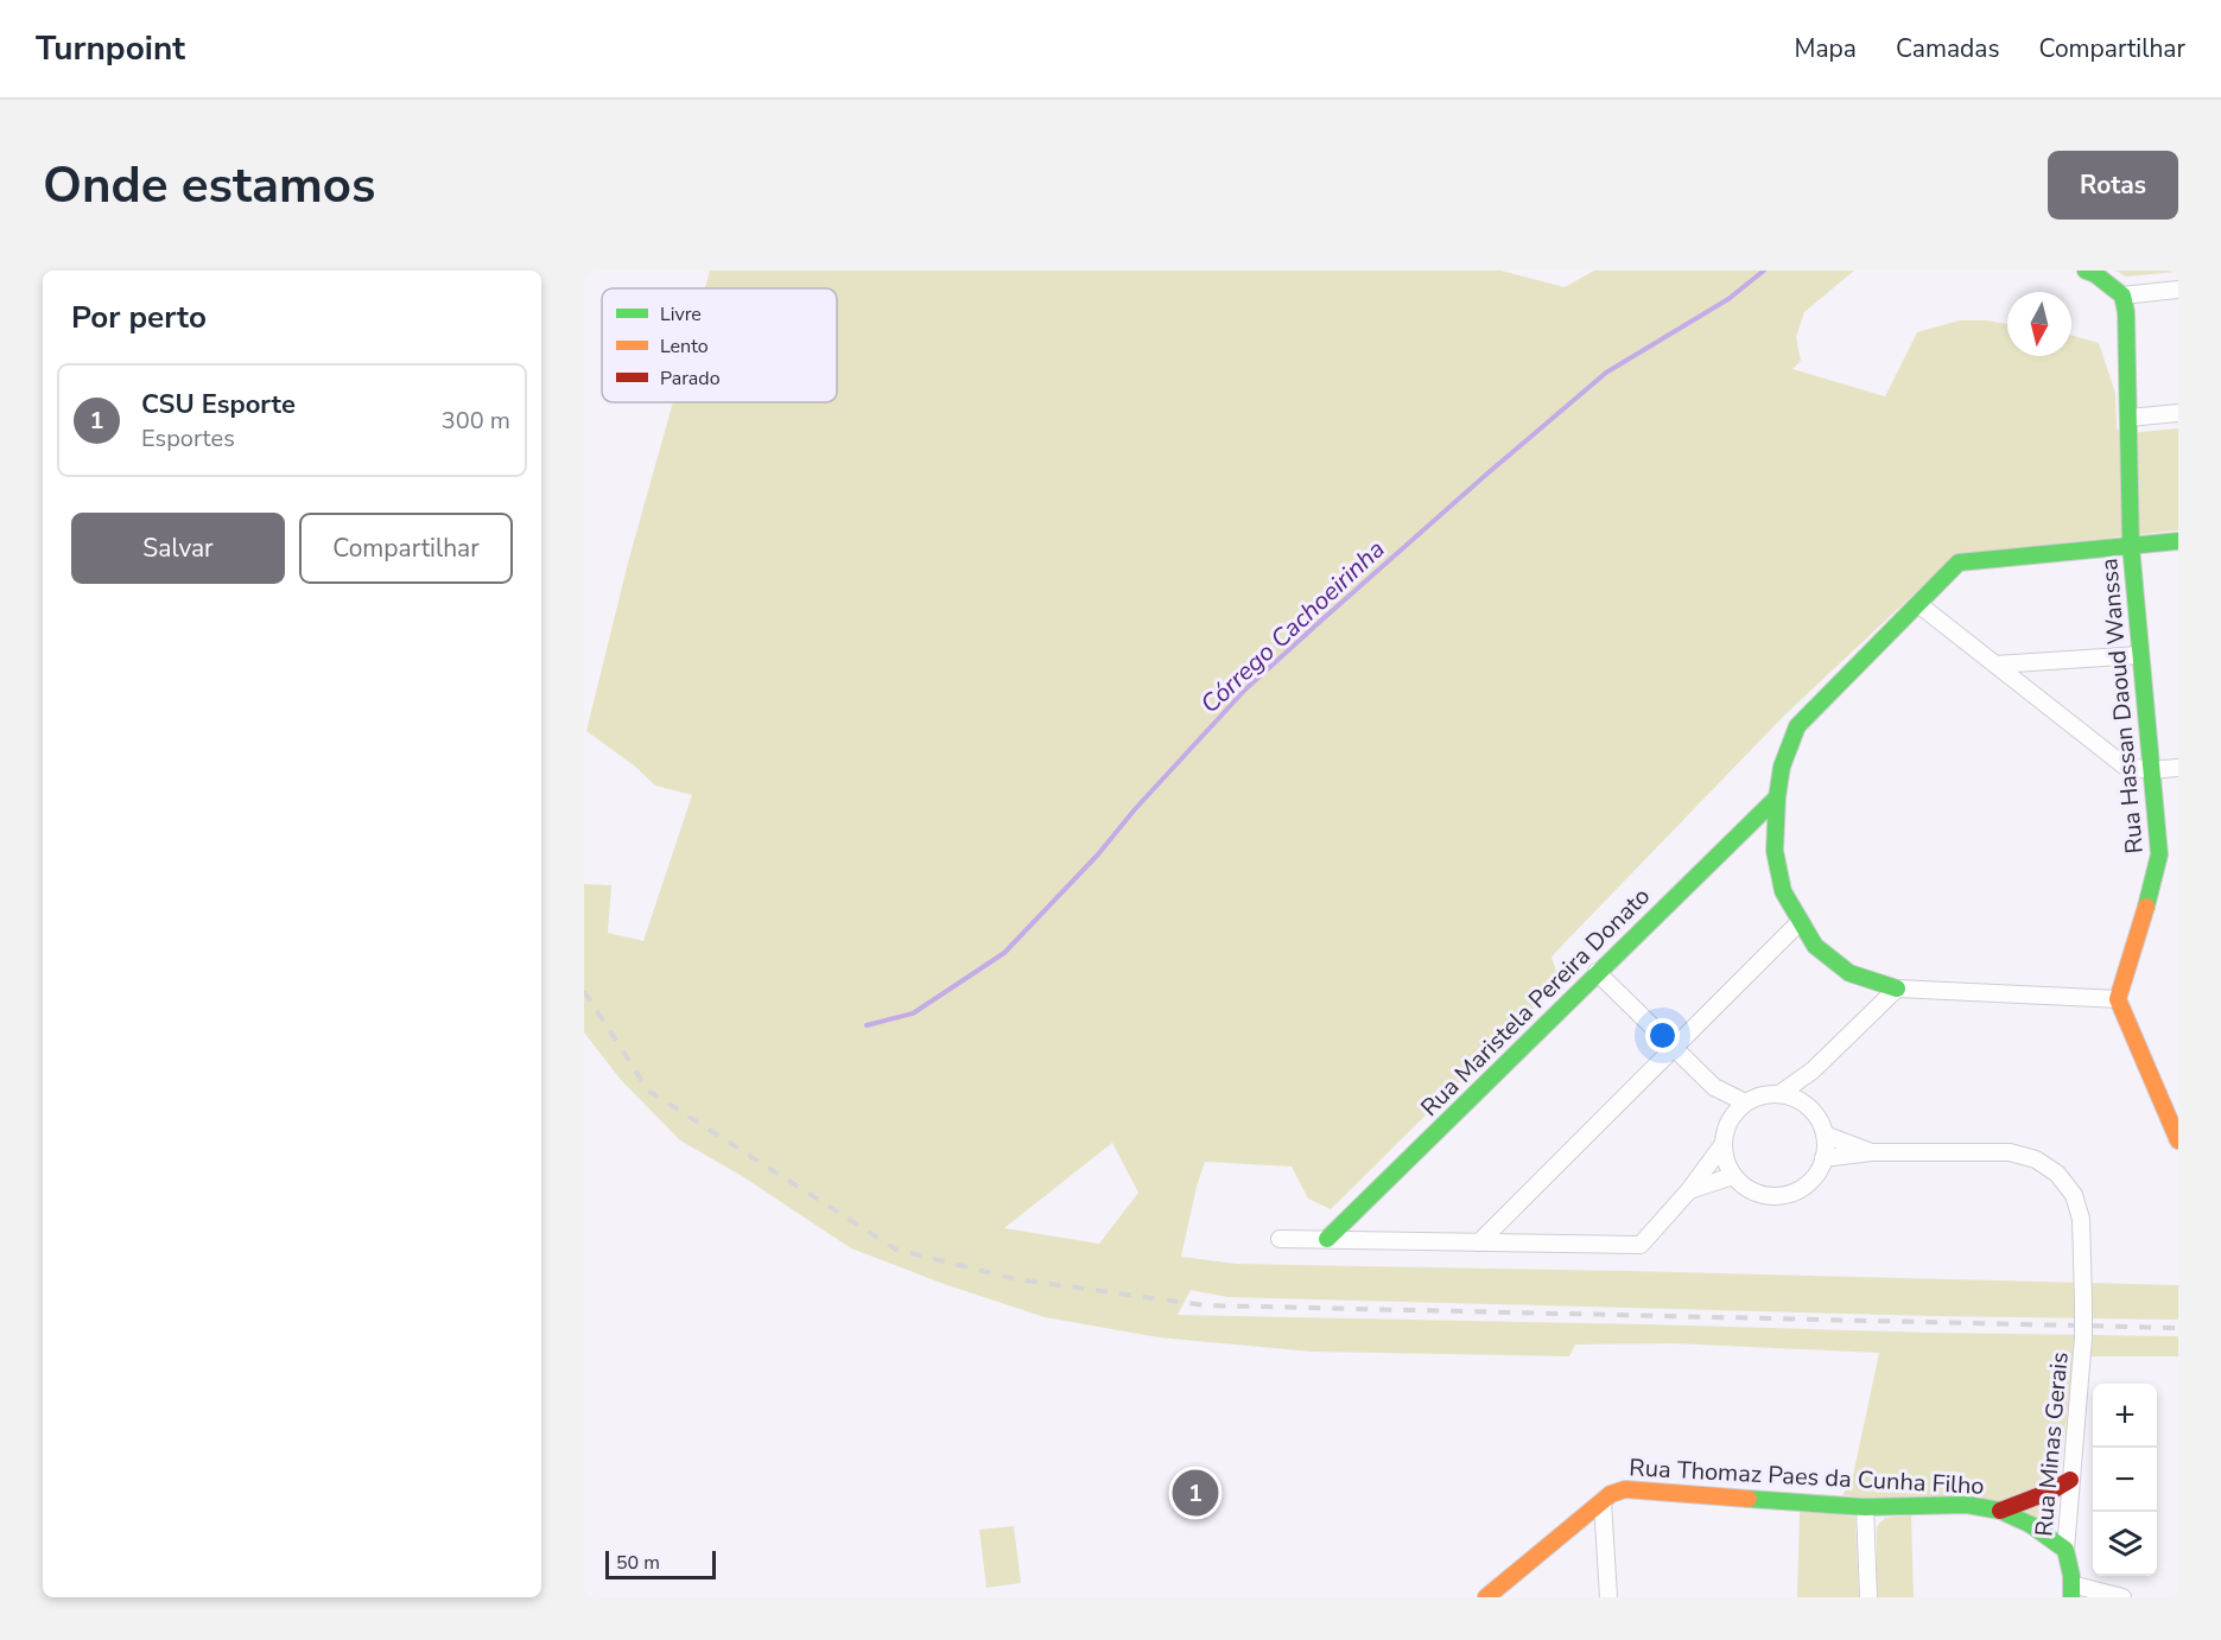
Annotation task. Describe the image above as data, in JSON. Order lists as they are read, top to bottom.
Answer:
{
  "streets": {
    "street": [
      "Rua Hassan Daoud Wanssa",
      "Rua Maristela Pereira Donato",
      "Rua Minas Gerais",
      "Rua Thomaz Paes da Cunha Filho"
    ]
  },
  "crossings": [
    ["Rua Minas Gerais", "Rua Thomaz Paes da Cunha Filho"]
  ],
  "water": ["Córrego Cachoeirinha"],
  "legend": ["Livre", "Lento", "Parado"],
  "scale_bar": "50 m",
  "north": "bottom",
  "page": {
    "header": "Turnpoint",
    "nav": ["Mapa", "Camadas", "Compartilhar"],
    "buttons": [
      "Rotas",
      ["Salvar", "Compartilhar"]
    ],
    "title": "Onde estamos",
    "heading": "Por perto",
    "list": [
      {
        "mark": "1",
        "name": "CSU Esporte",
        "note": "Esportes",
        "value": "300 m"
      }
    ],
    "map_buttons": ["+", "−"],
    "pins": "1",
    "scale": "50 m"
  }
}
